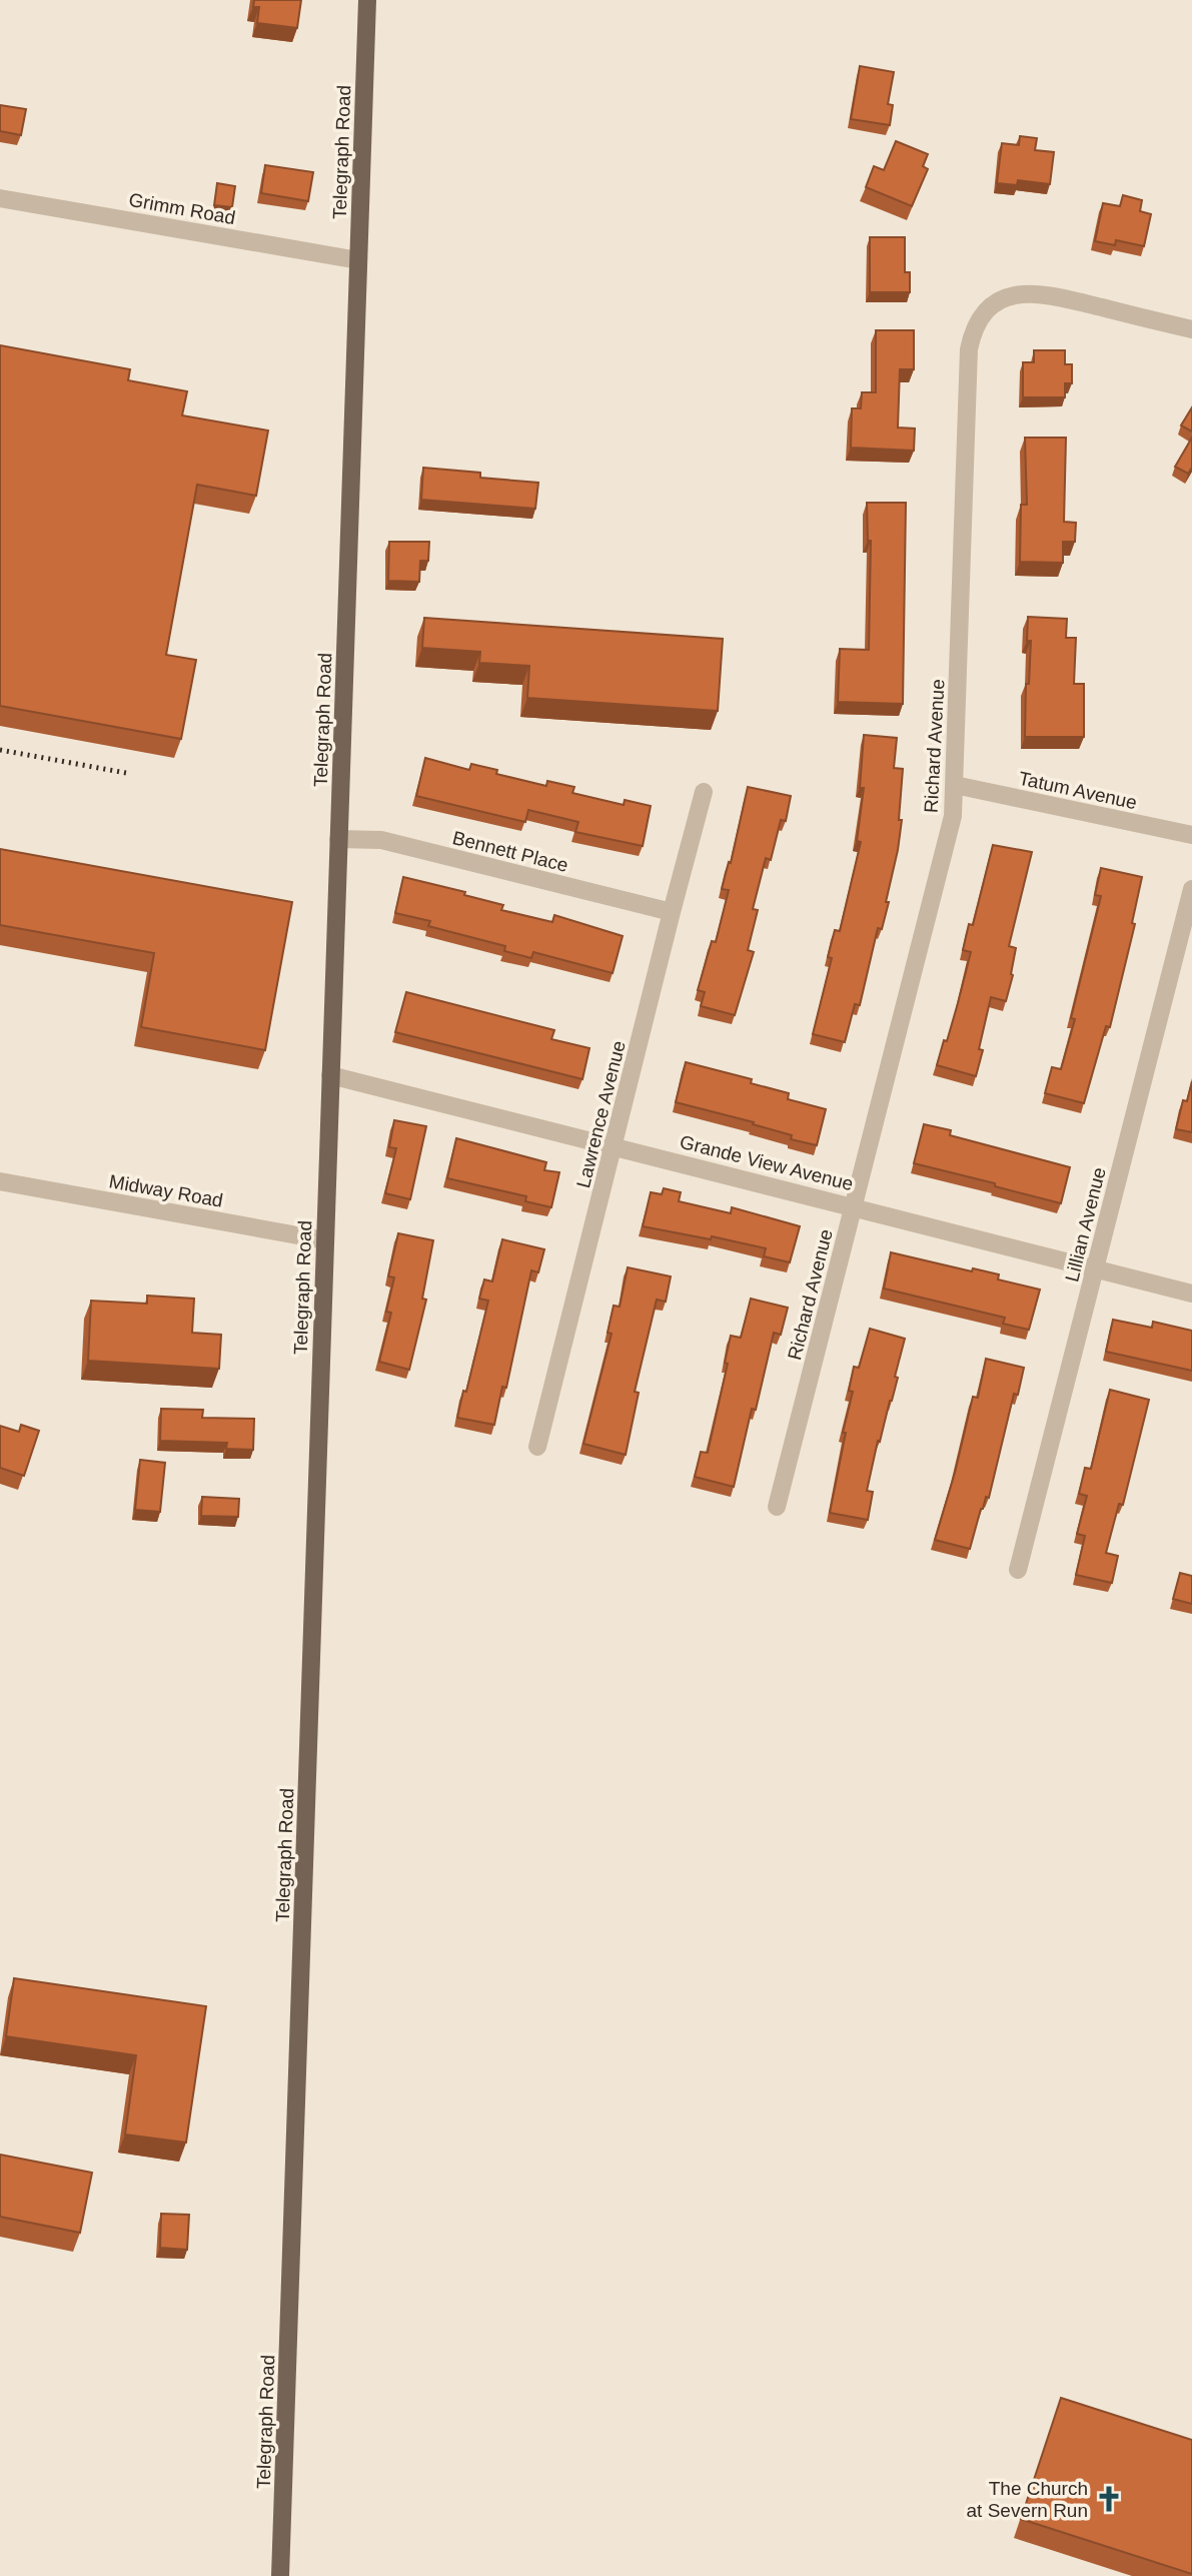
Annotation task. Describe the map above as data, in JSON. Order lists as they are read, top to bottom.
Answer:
{
  "streets": {
    "main road": ["Telegraph Road"],
    "street": [
      "Grimm Road",
      "Richard Avenue",
      "Tatum Avenue",
      "Bennett Place",
      "Lawrence Avenue",
      "Grande View Avenue",
      "Midway Road",
      "Lillian Avenue"
    ]
  },
  "crossings": [
    ["Telegraph Road", "Grimm Road"],
    ["Telegraph Road", "Bennett Place"],
    ["Telegraph Road", "Grande View Avenue"],
    ["Telegraph Road", "Midway Road"],
    ["Richard Avenue", "Tatum Avenue"],
    ["Richard Avenue", "Grande View Avenue"],
    ["Bennett Place", "Lawrence Avenue"],
    ["Lawrence Avenue", "Grande View Avenue"],
    ["Grande View Avenue", "Lillian Avenue"]
  ],
  "places": {
    "church": ["The Church at Severn Run"]
  }
}
